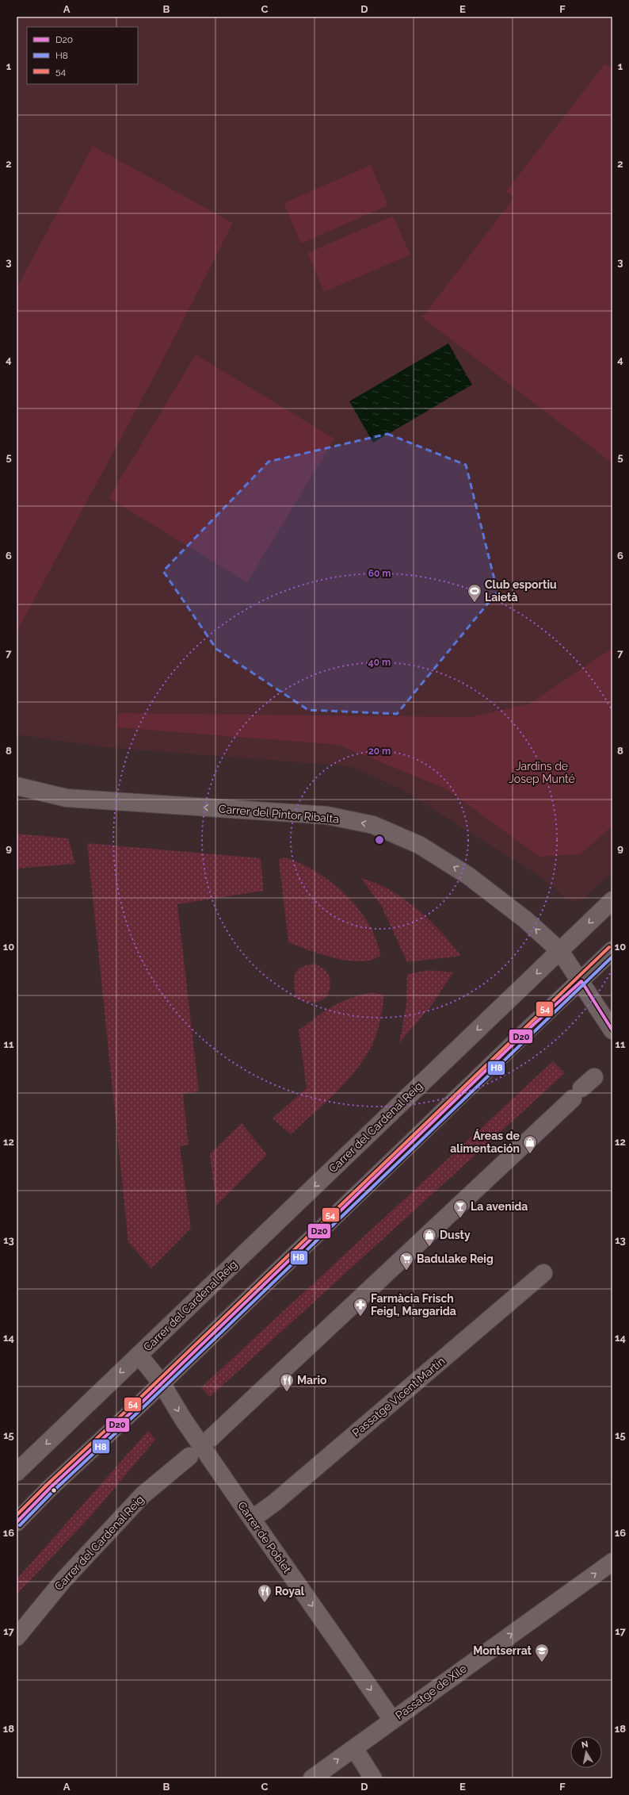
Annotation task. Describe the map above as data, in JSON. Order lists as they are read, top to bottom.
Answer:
{
  "streets": {
    "street": [
      "Carrer del Pintor Ribalta",
      "Carrer del Cardenal Reig",
      "Passatge Vicent Martín",
      "Carrer de Poblet",
      "Passatge de Xile"
    ]
  },
  "crossings": [
    ["Carrer del Pintor Ribalta", "Carrer del Cardenal Reig"],
    ["Carrer del Cardenal Reig", "Carrer de Poblet"],
    ["Passatge Vicent Martín", "Carrer de Poblet"],
    ["Carrer de Poblet", "Passatge de Xile"]
  ],
  "one_way": ["Carrer del Pintor Ribalta", "Carrer de Poblet", "Passatge de Xile"],
  "parks": ["Jardins de Josep Munté"],
  "places": {
    "sports": ["Club esportiu Laietà"],
    "shop": ["Áreas de alimentación", "Dusty"],
    "bar": ["La avenida"],
    "supermarket": ["Badulake Reig"],
    "pharmacy": ["Farmàcia Frisch Feigl, Margarida"],
    "restaurant": ["Mario", "Royal"],
    "school or university": ["Montserrat"]
  },
  "lines": ["transit line 54", "transit line H8", "transit line D20"],
  "legend": ["D20", "H8", "54"],
  "north": "top",
  "grid": {
    "columns": [
      "A",
      "B",
      "C",
      "D",
      "E",
      "F"
    ],
    "rows": [
      "1",
      "2",
      "3",
      "4",
      "5",
      "6",
      "7",
      "8",
      "9",
      "10",
      "11",
      "12",
      "13",
      "14",
      "15",
      "16",
      "17",
      "18"
    ]
  },
  "rings": ["60 m", "40 m", "20 m"]
}
